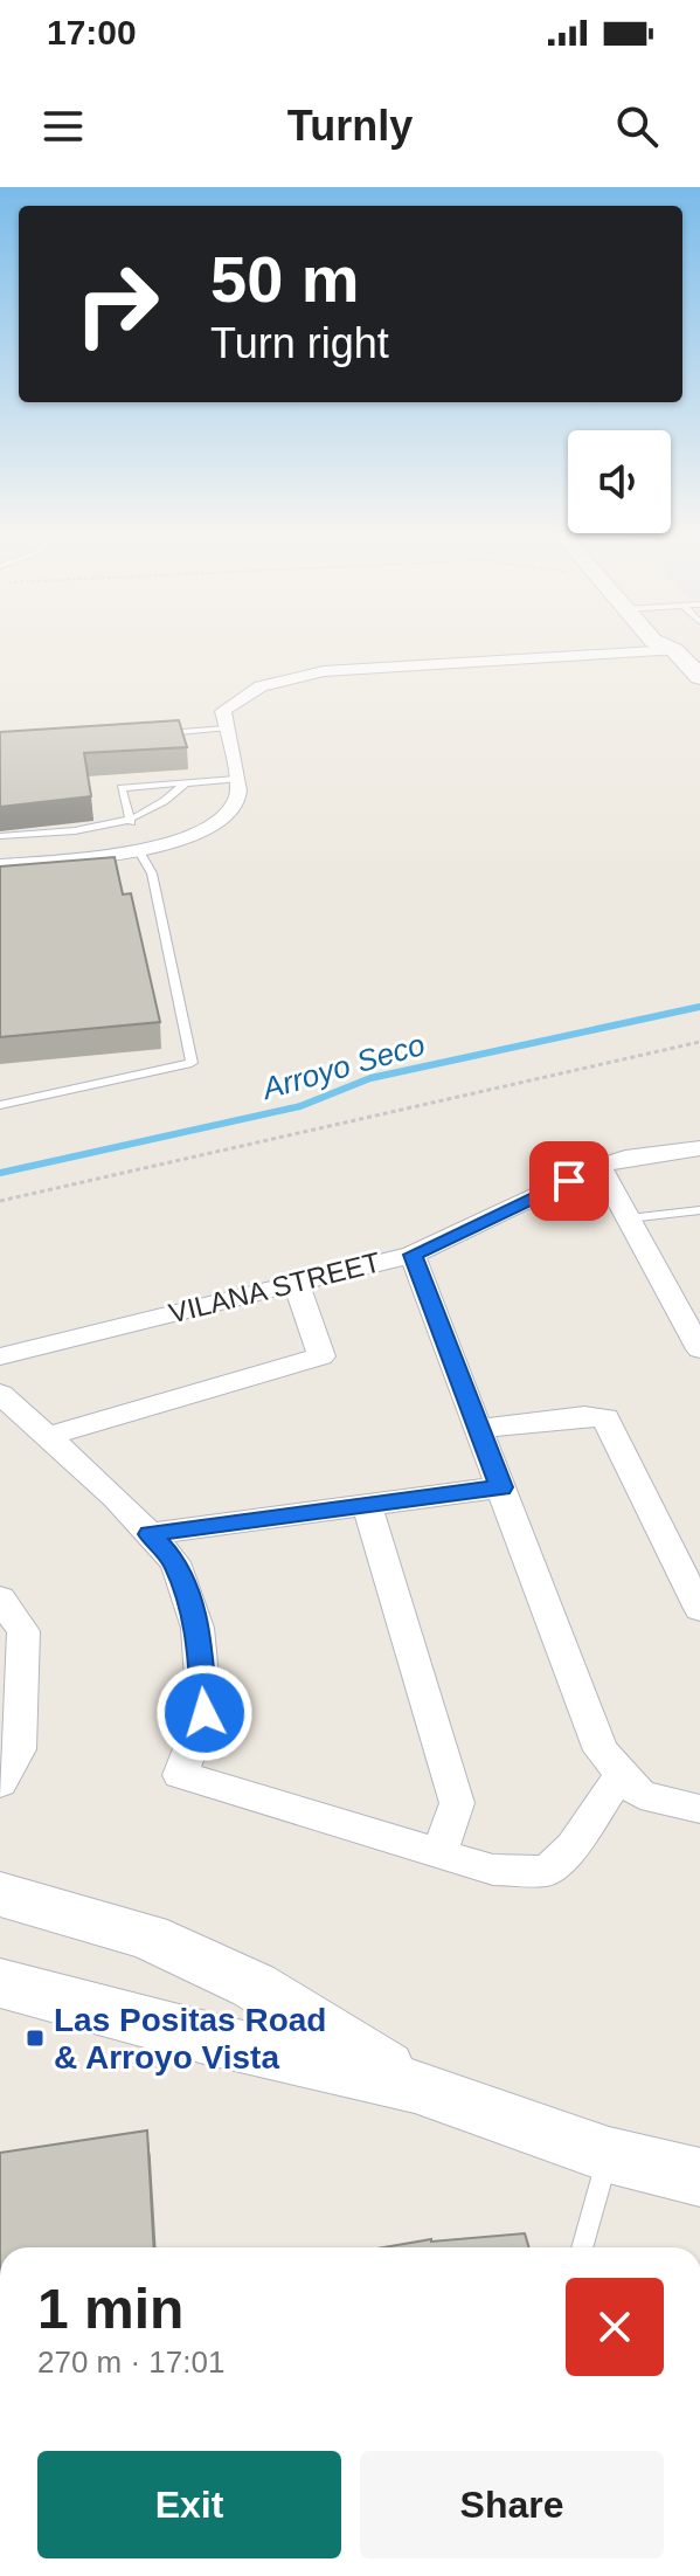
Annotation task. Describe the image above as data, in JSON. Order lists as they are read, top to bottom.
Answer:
{
  "streets": {
    "street": ["VILANA STREET"]
  },
  "water": ["Arroyo Seco"],
  "places": {
    "transit": ["Las Positas Road & Arroyo Vista"]
  },
  "page": {
    "status": "17:00",
    "header": "Turnly",
    "turn": ["50 m", "Turn right"],
    "heading": ["1 min", "270 m · 17:01"],
    "buttons": ["Exit", "Share"]
  }
}
